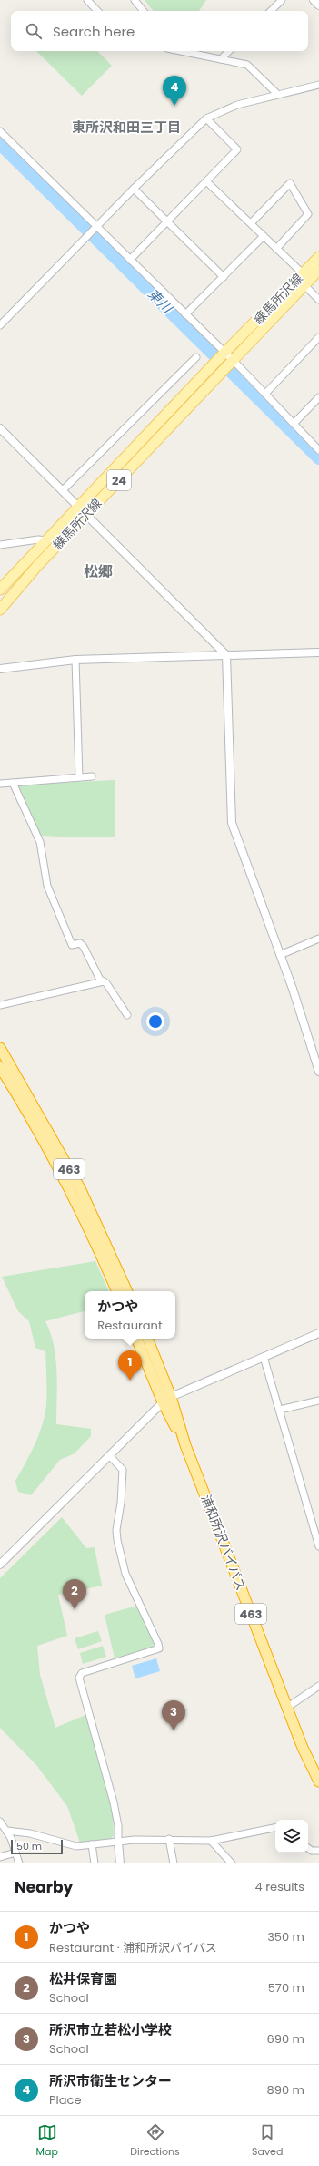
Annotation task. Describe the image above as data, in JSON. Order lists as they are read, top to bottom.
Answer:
{
  "streets": {
    "highway": ["463", "浦和所沢バイパス"],
    "main road": ["練馬所沢線", "24"]
  },
  "districts": ["東所沢和田三丁目", "松郷"],
  "water": ["東川"],
  "scale_bar": "50 m",
  "page": {
    "search": "Search here",
    "pins": [
      "4",
      "1",
      "2",
      "3"
    ],
    "popup": ["かつや", "Restaurant"],
    "scale": "50 m",
    "heading": ["Nearby", "4 results"],
    "list": [
      {
        "mark": "1",
        "name": "かつや",
        "note": "Restaurant · 浦和所沢バイパス",
        "value": "350 m"
      },
      {
        "mark": "2",
        "name": "松井保育園",
        "note": "School",
        "value": "570 m"
      },
      {
        "mark": "3",
        "name": "所沢市立若松小学校",
        "note": "School",
        "value": "690 m"
      },
      {
        "mark": "4",
        "name": "所沢市衛生センター",
        "note": "Place",
        "value": "890 m"
      }
    ],
    "nav": ["Map", "Directions", "Saved"]
  }
}
